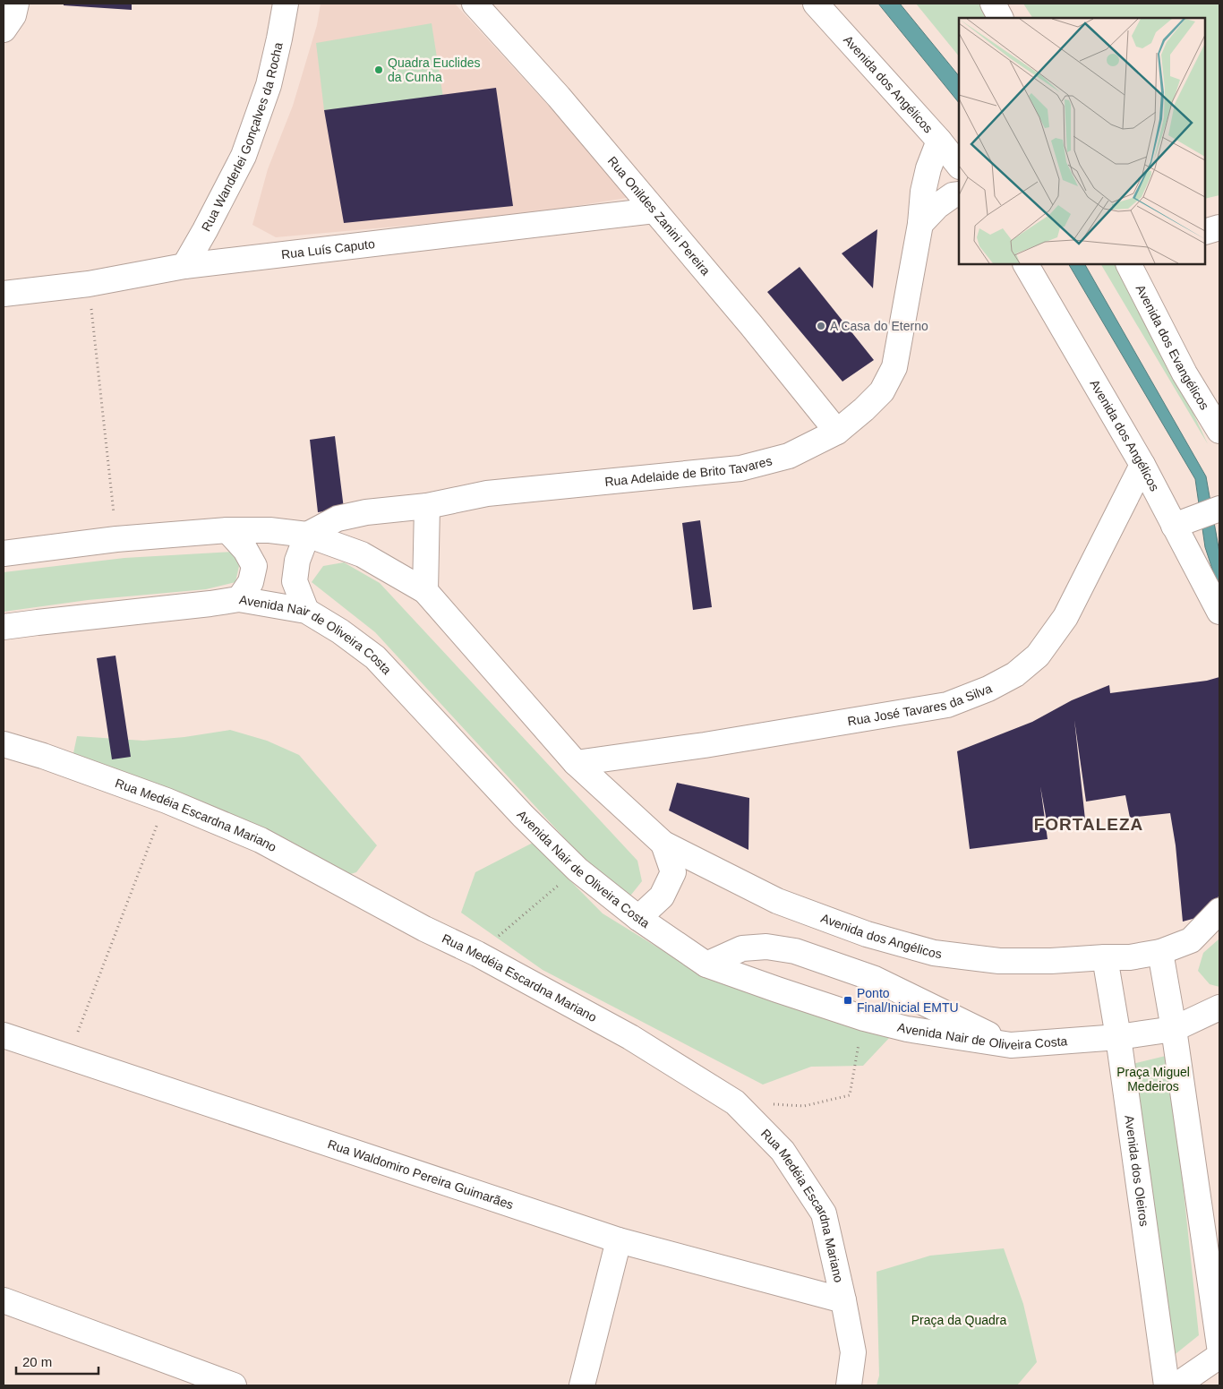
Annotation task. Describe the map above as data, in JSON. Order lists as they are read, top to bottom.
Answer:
{
  "streets": {
    "street": [
      "Avenida dos Angélicos",
      "Rua Wanderlei Gonçalves da Rocha",
      "Rua Onildes Zanini Pereira",
      "Rua Luís Caputo",
      "Avenida dos Evangélicos",
      "Rua Adelaide de Brito Tavares",
      "Avenida Nair de Oliveira Costa",
      "Rua José Tavares da Silva",
      "Rua Medéia Escardna Mariano",
      "Avenida dos Oleiros",
      "Rua Waldomiro Pereira Guimarães"
    ]
  },
  "crossings": [
    ["Avenida dos Angélicos", "Rua Adelaide de Brito Tavares"],
    ["Avenida dos Angélicos", "Rua José Tavares da Silva"],
    ["Avenida dos Angélicos", "Avenida dos Oleiros"],
    ["Rua Wanderlei Gonçalves da Rocha", "Rua Luís Caputo"],
    ["Rua Onildes Zanini Pereira", "Rua Luís Caputo"],
    ["Rua Onildes Zanini Pereira", "Rua Adelaide de Brito Tavares"],
    ["Avenida Nair de Oliveira Costa", "Avenida dos Oleiros"],
    ["Rua Medéia Escardna Mariano", "Rua Waldomiro Pereira Guimarães"]
  ],
  "districts": ["FORTALEZA"],
  "parks": ["Praça Miguel Medeiros", "Praça da Quadra"],
  "places": {
    "other": ["Quadra Euclides da Cunha", "A Casa do Eterno"],
    "transit": ["Ponto Final/Inicial EMTU"]
  },
  "scale_bar": "20 m"
}
